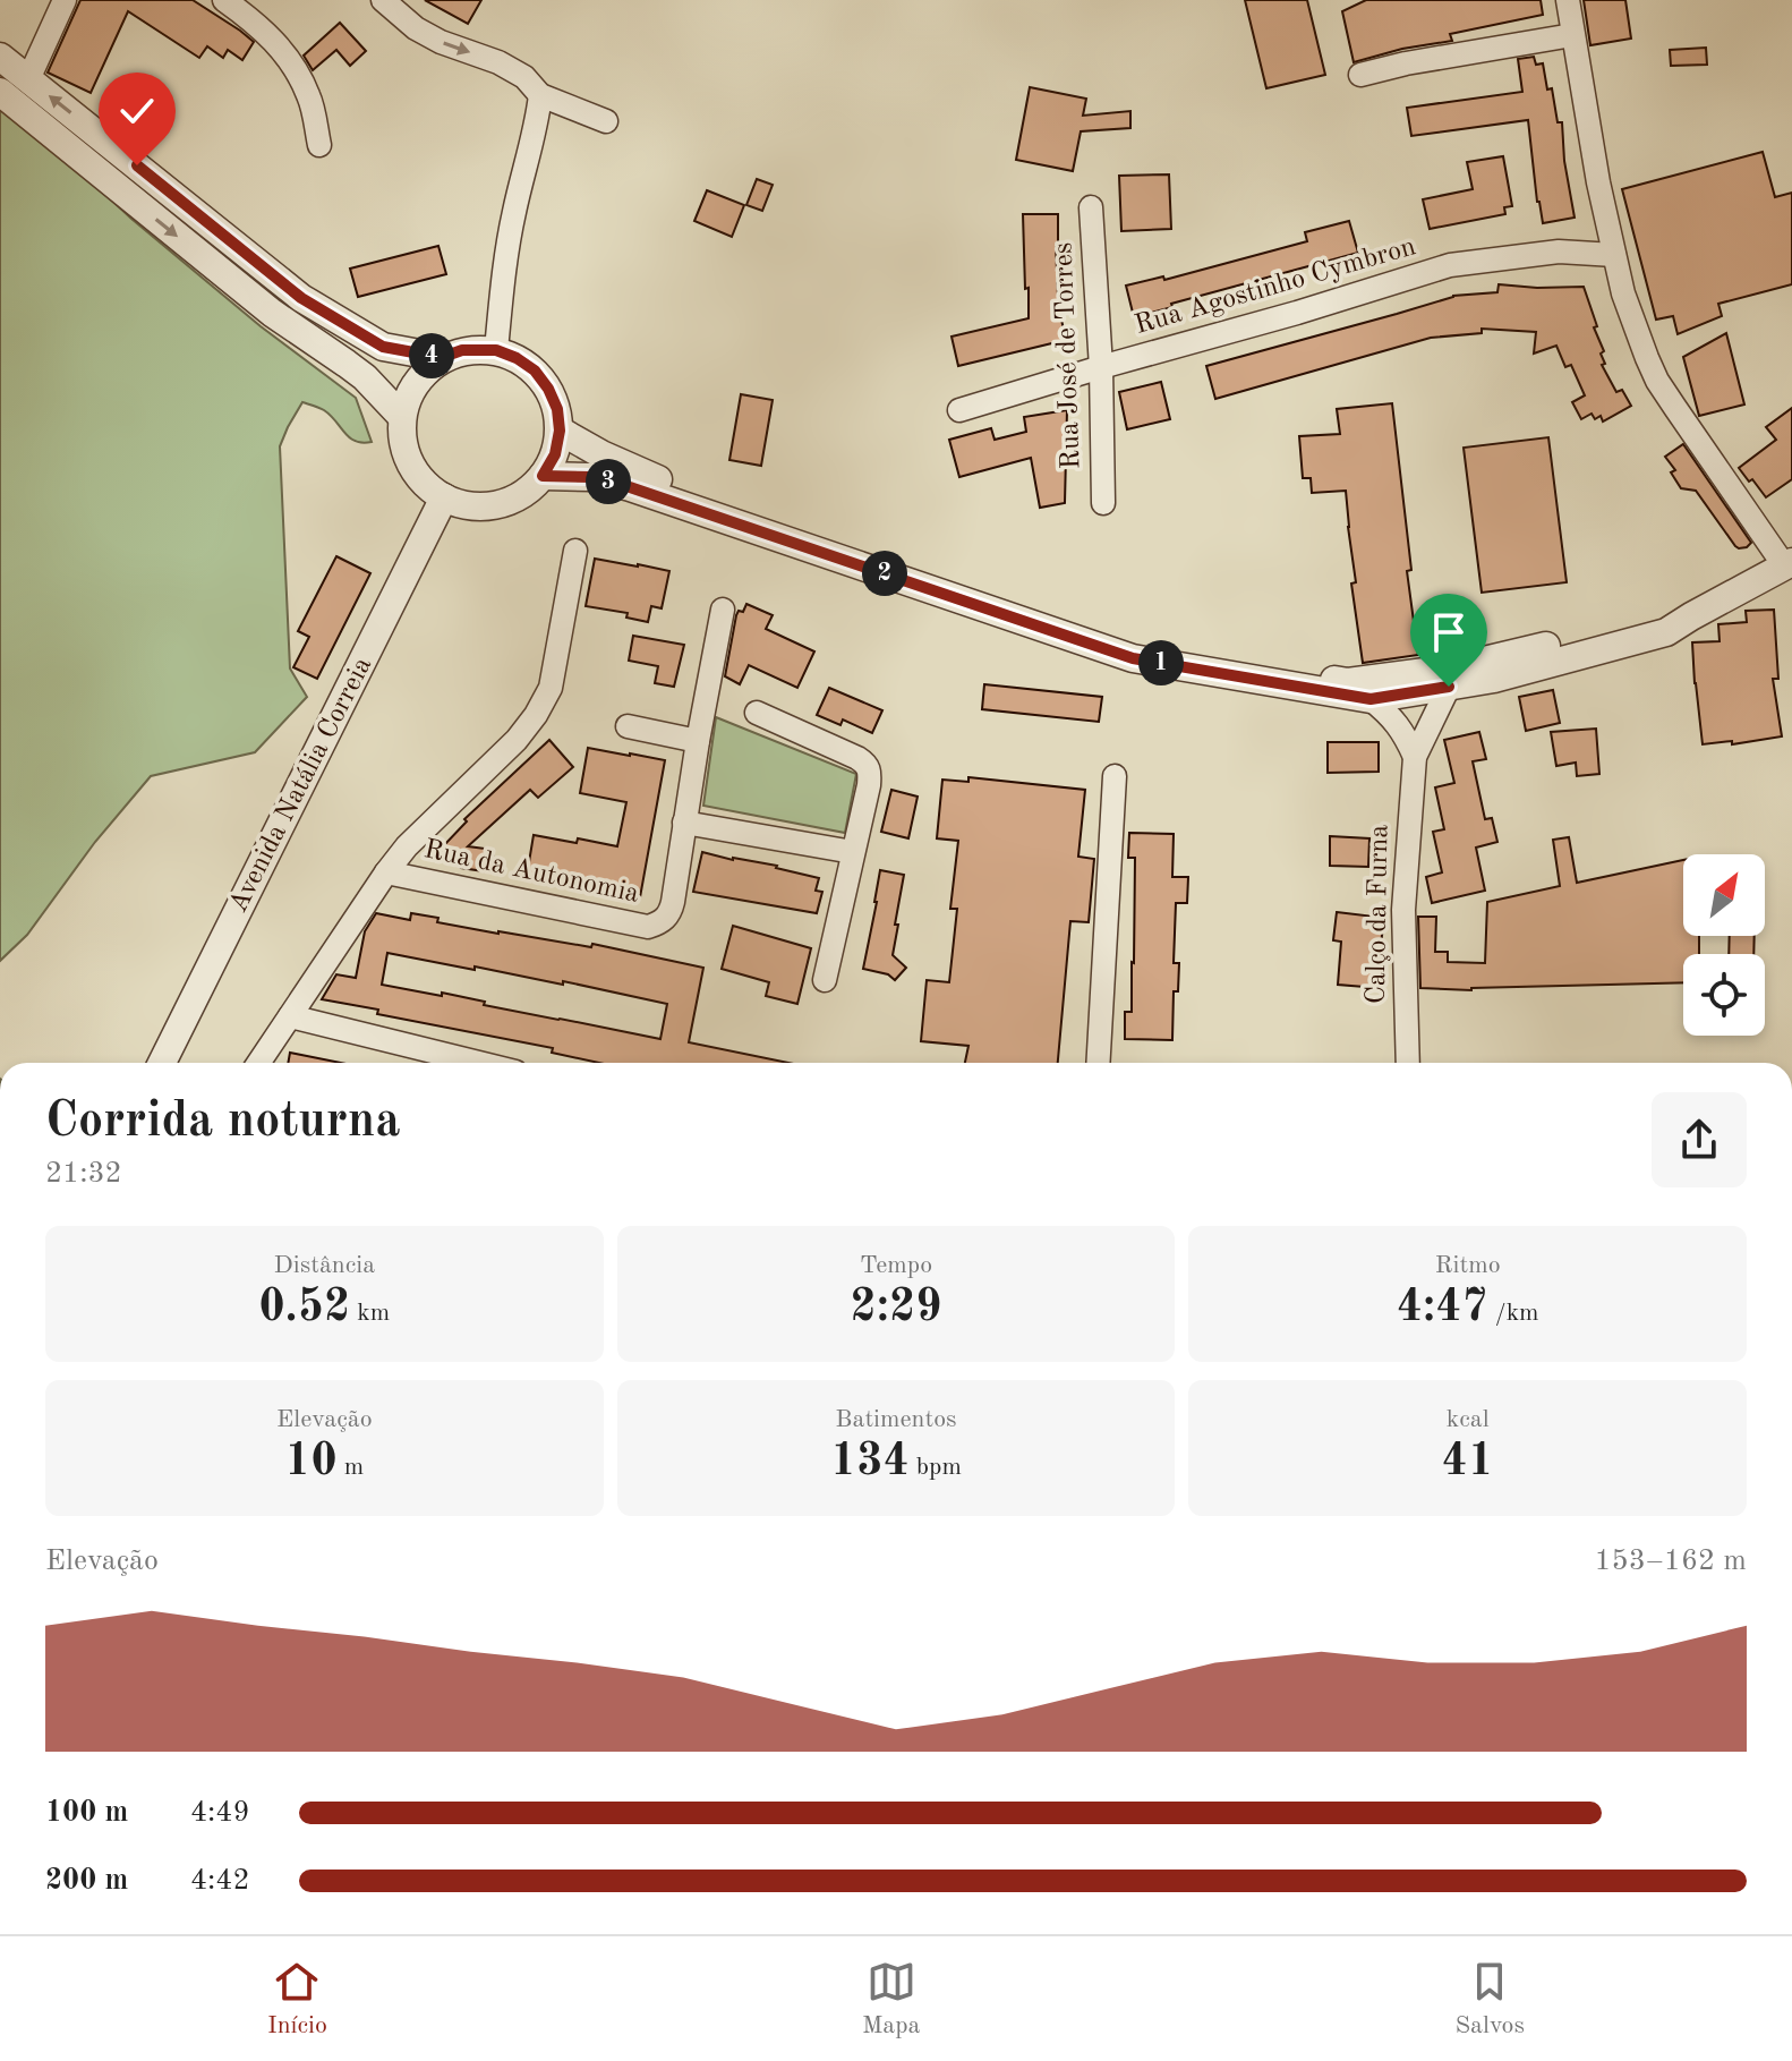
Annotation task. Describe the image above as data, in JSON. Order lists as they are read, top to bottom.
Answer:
{
  "streets": {
    "street": [
      "Rua Agostinho Cymbron",
      "Rua José de Torres",
      "Avenida Natália Correia",
      "Rua da Autonomia",
      "Calço da Furna"
    ]
  },
  "crossings": [
    ["Rua Agostinho Cymbron", "Rua José de Torres"]
  ],
  "north": "top right",
  "page": {
    "pins": [
      "4",
      "3",
      "2",
      "1"
    ],
    "heading": ["Corrida noturna", "21:32"],
    "stats": [
      ["Distância", "0.52 km"],
      ["Tempo", "2:29"],
      ["Ritmo", "4:47 /km"],
      ["Elevação", "10 m"],
      ["Batimentos", "134 bpm"],
      ["kcal", "41"]
    ],
    "chart": ["Elevação", "153–162 m"],
    "list": [
      {
        "name": "100 m",
        "note": "4:49"
      },
      {
        "name": "200 m",
        "note": "4:42"
      }
    ],
    "tabs": ["Início", "Mapa", "Salvos"]
  }
}
